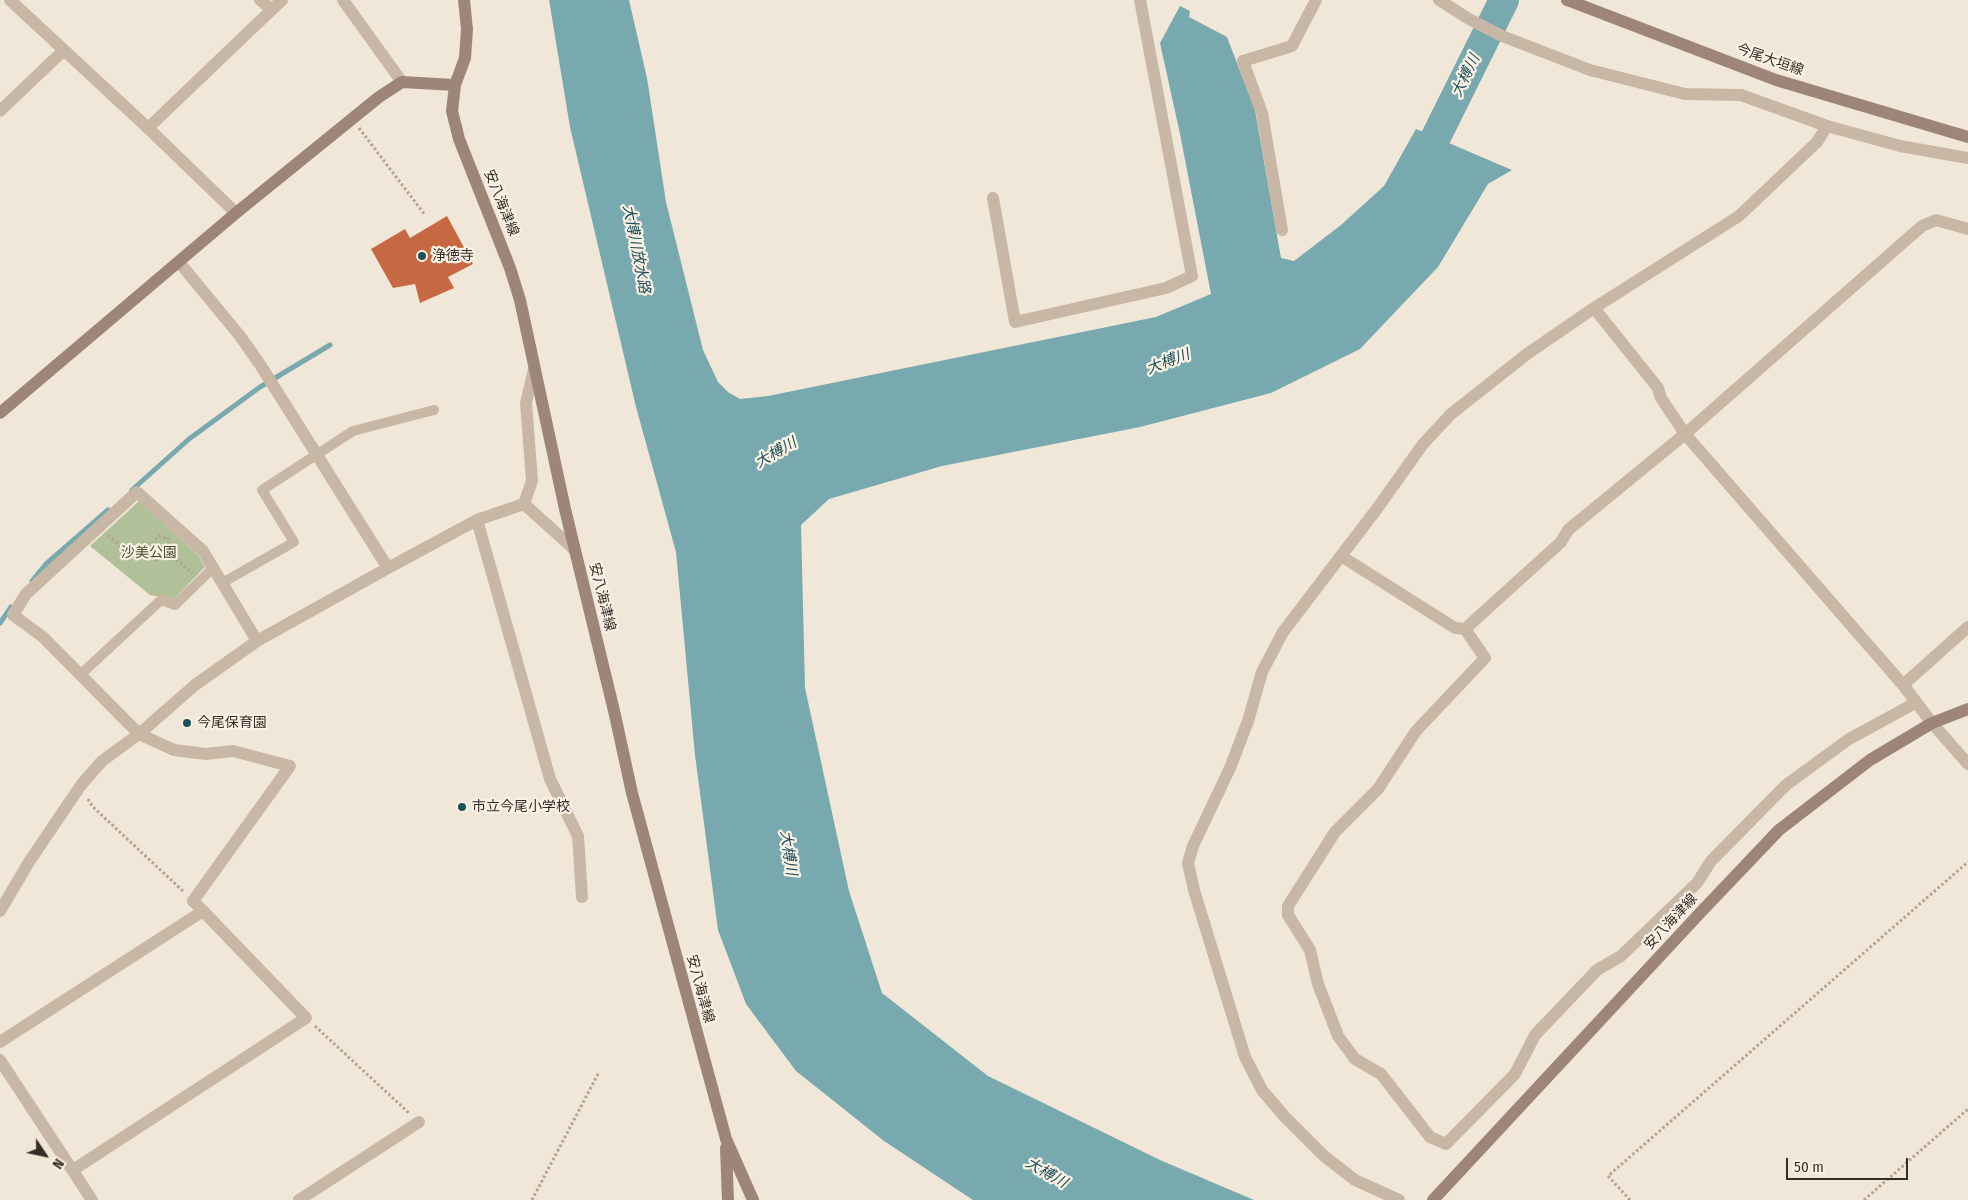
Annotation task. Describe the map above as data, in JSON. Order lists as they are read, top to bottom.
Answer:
{
  "streets": {
    "main road": ["今尾大垣線", "安八海津線"]
  },
  "water": ["大榑川", "大博川放水路"],
  "parks": ["沙美公園"],
  "places": ["浄徳寺", "今尾保育園", "市立今尾小学校"],
  "scale_bar": "50 m",
  "north": "bottom right"
}
